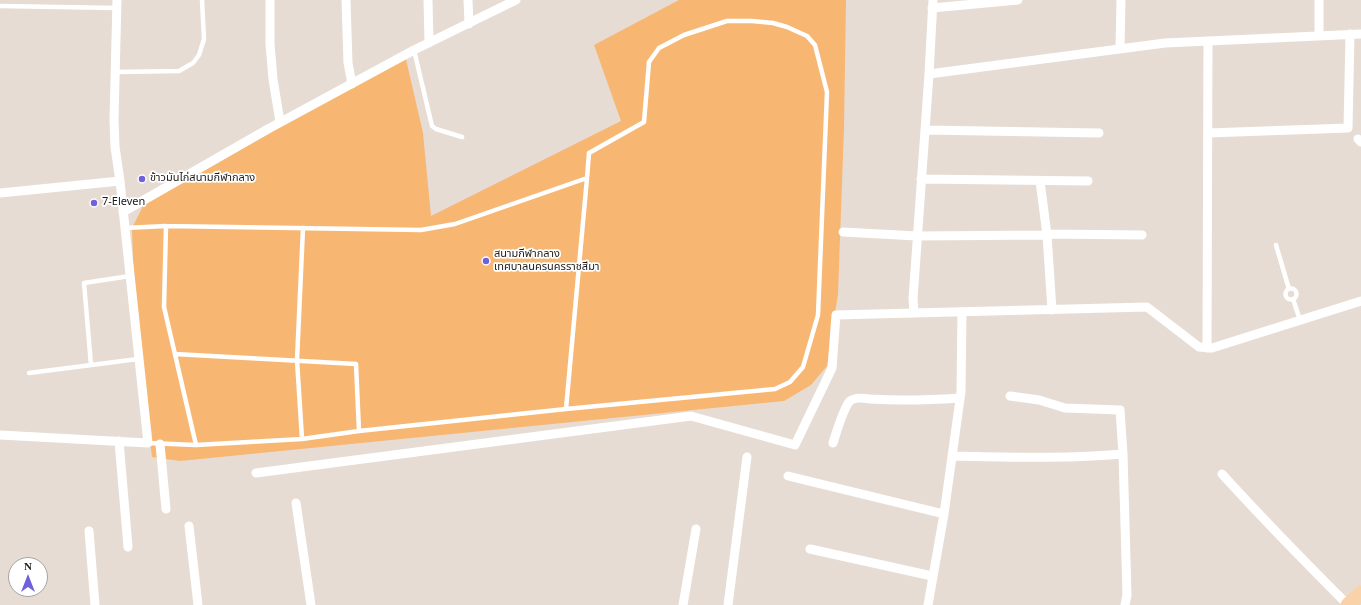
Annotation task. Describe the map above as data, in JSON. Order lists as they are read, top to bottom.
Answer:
{
  "places": ["ข้าวมันไก่สนามกีฬากลาง", "7-Eleven", "สนามกีฬากลาง เทศบาลนครนครราชสีมา"],
  "north": "top"
}
